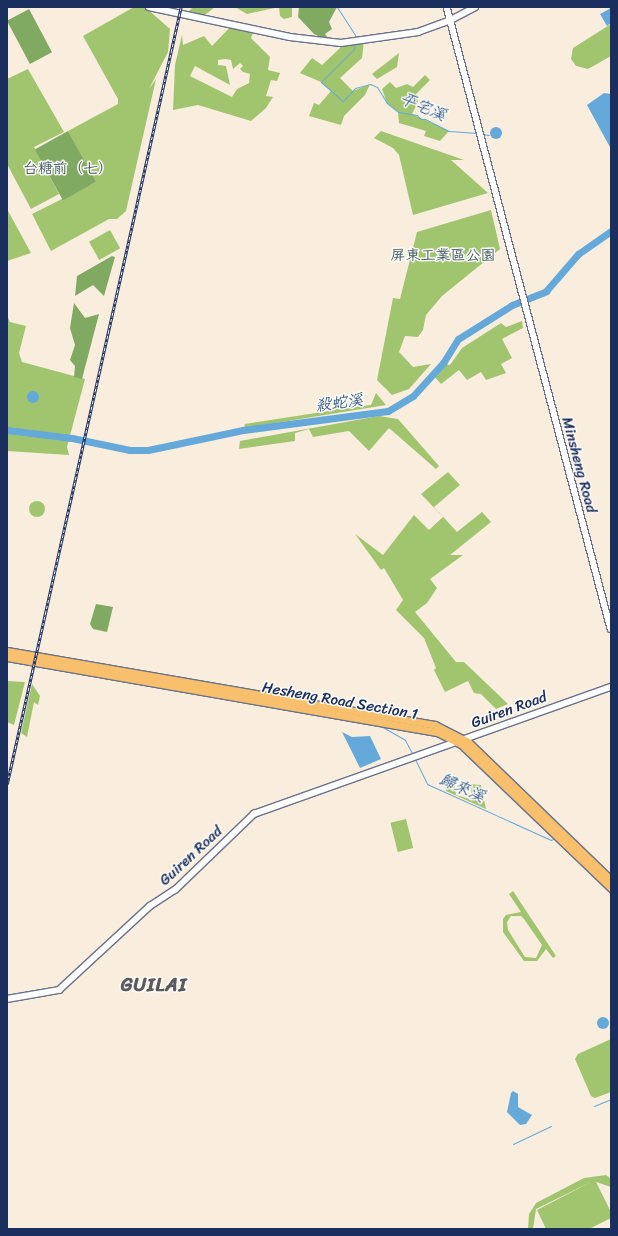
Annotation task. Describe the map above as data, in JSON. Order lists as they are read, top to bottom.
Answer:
{
  "streets": {
    "main road": ["Hesheng Road Section 1"],
    "street": ["Minsheng Road", "Guiren Road"]
  },
  "crossings": [
    ["Hesheng Road Section 1", "Guiren Road"]
  ],
  "districts": ["GUILAI"],
  "water": ["平宅溪", "殺蛇溪", "歸來溪"],
  "parks": ["台糖前（七）", "屏東工業區公園"]
}
